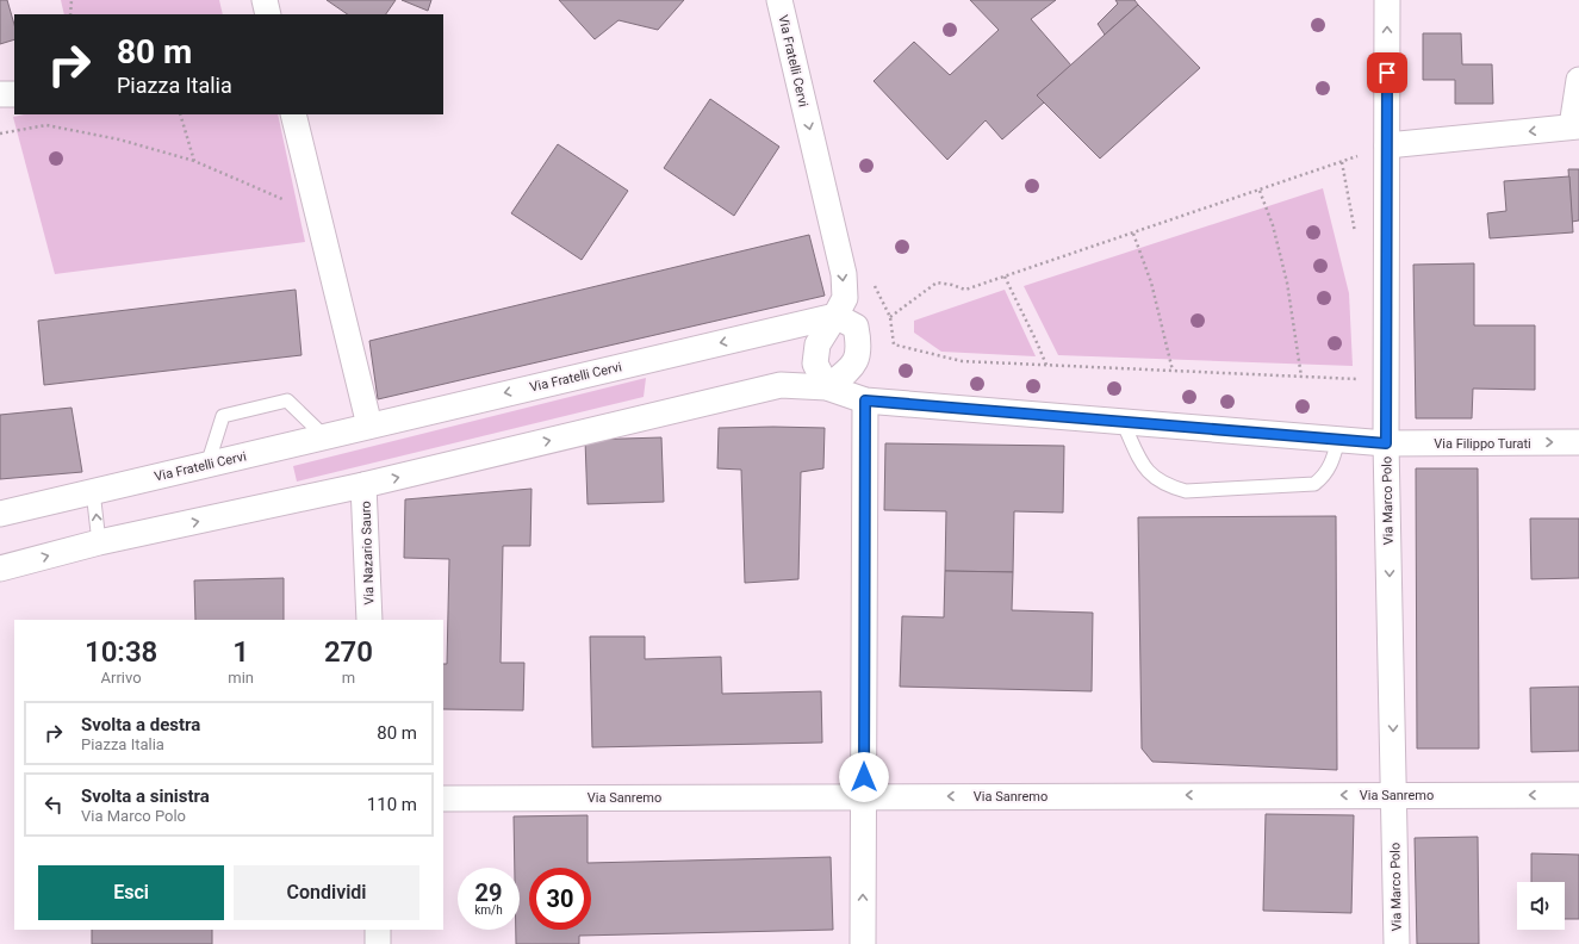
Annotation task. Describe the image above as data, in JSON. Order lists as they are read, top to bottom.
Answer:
{
  "streets": {
    "street": [
      "Via Fratelli Cervi",
      "Via Filippo Turati",
      "Via Marco Polo",
      "Via Nazario Sauro",
      "Via Sanremo"
    ]
  },
  "crossings": [
    ["Via Filippo Turati", "Via Marco Polo"],
    ["Via Marco Polo", "Via Sanremo"]
  ],
  "one_way": ["Via Sanremo"],
  "page": {
    "turn": ["80 m", "Piazza Italia"],
    "eta": [
      "10:38",
      "Arrivo",
      "1",
      "min",
      "270",
      "m"
    ],
    "list": [
      {
        "name": "Svolta a destra",
        "note": "Piazza Italia",
        "value": "80 m"
      },
      {
        "name": "Svolta a sinistra",
        "note": "Via Marco Polo",
        "value": "110 m"
      }
    ],
    "buttons": ["Esci", "Condividi"],
    "speed": "29 km/h",
    "limit": "30"
  }
}
